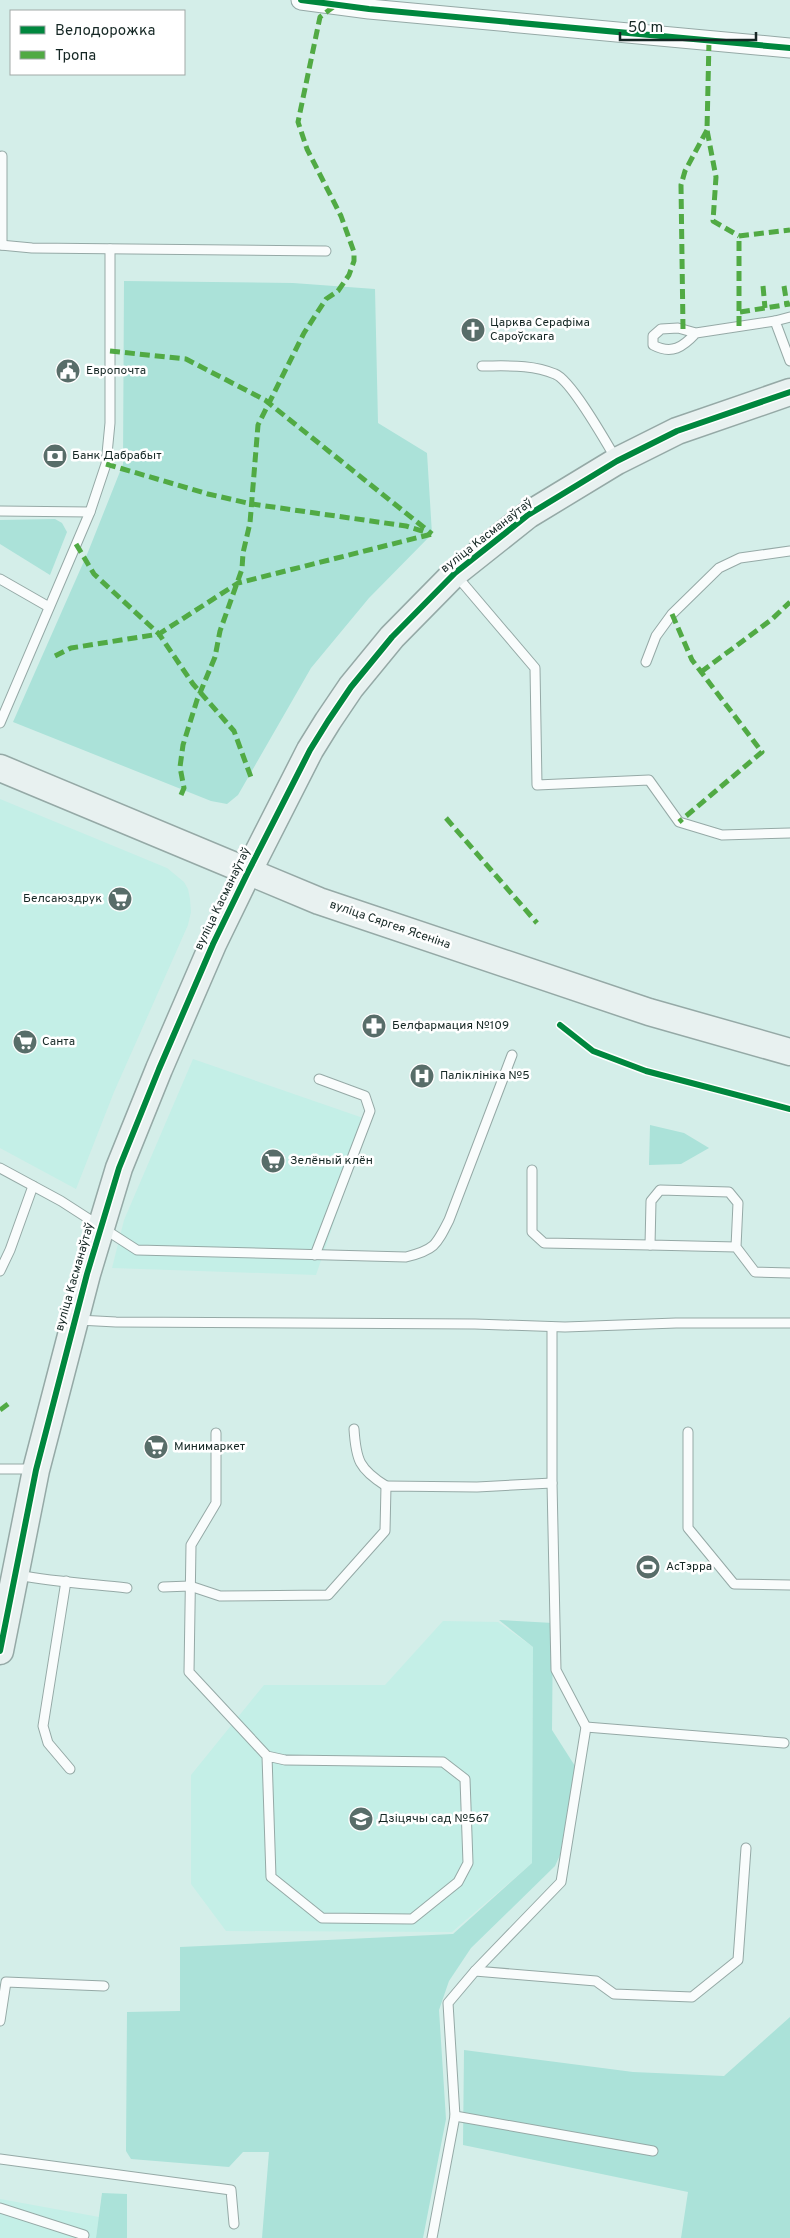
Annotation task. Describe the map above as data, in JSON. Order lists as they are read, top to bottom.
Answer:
{
  "streets": {
    "street": ["вуліца Касманаўтаў", "вуліца Сяргея Ясеніна"]
  },
  "crossings": [
    ["вуліца Касманаўтаў", "вуліца Сяргея Ясеніна"]
  ],
  "places": {
    "church": ["Царква Серафіма Сароўскага"],
    "public building": ["Европочта"],
    "bank": ["Банк Дабрабыт"],
    "supermarket": [
      "Белсаюздрук",
      "Санта",
      "Зелёный клён",
      "Минимаркет"
    ],
    "pharmacy": ["Белфармация №109"],
    "hospital": ["Паліклініка №5"],
    "sports": ["АсТэрра"],
    "school or university": ["Дзіцячы сад №567"]
  },
  "legend": ["Велодорожка", "Тропа"],
  "scale_bar": "50 m"
}
